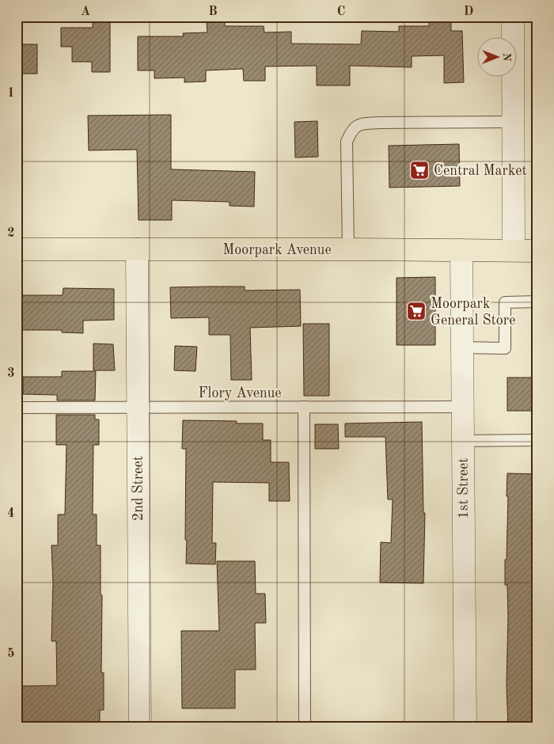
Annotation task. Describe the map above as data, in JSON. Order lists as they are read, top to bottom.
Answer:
{
  "streets": {
    "main road": ["Moorpark Avenue"],
    "street": ["2nd Street", "1st Street"],
    "lane": ["Flory Avenue"]
  },
  "crossings": [
    ["Moorpark Avenue", "2nd Street"],
    ["Moorpark Avenue", "1st Street"],
    ["Flory Avenue", "2nd Street"],
    ["Flory Avenue", "1st Street"]
  ],
  "places": {
    "supermarket": ["Central Market", "Moorpark General Store"]
  },
  "north": "right",
  "grid": {
    "columns": [
      "A",
      "B",
      "C",
      "D"
    ],
    "rows": [
      "1",
      "2",
      "3",
      "4",
      "5"
    ]
  }
}
